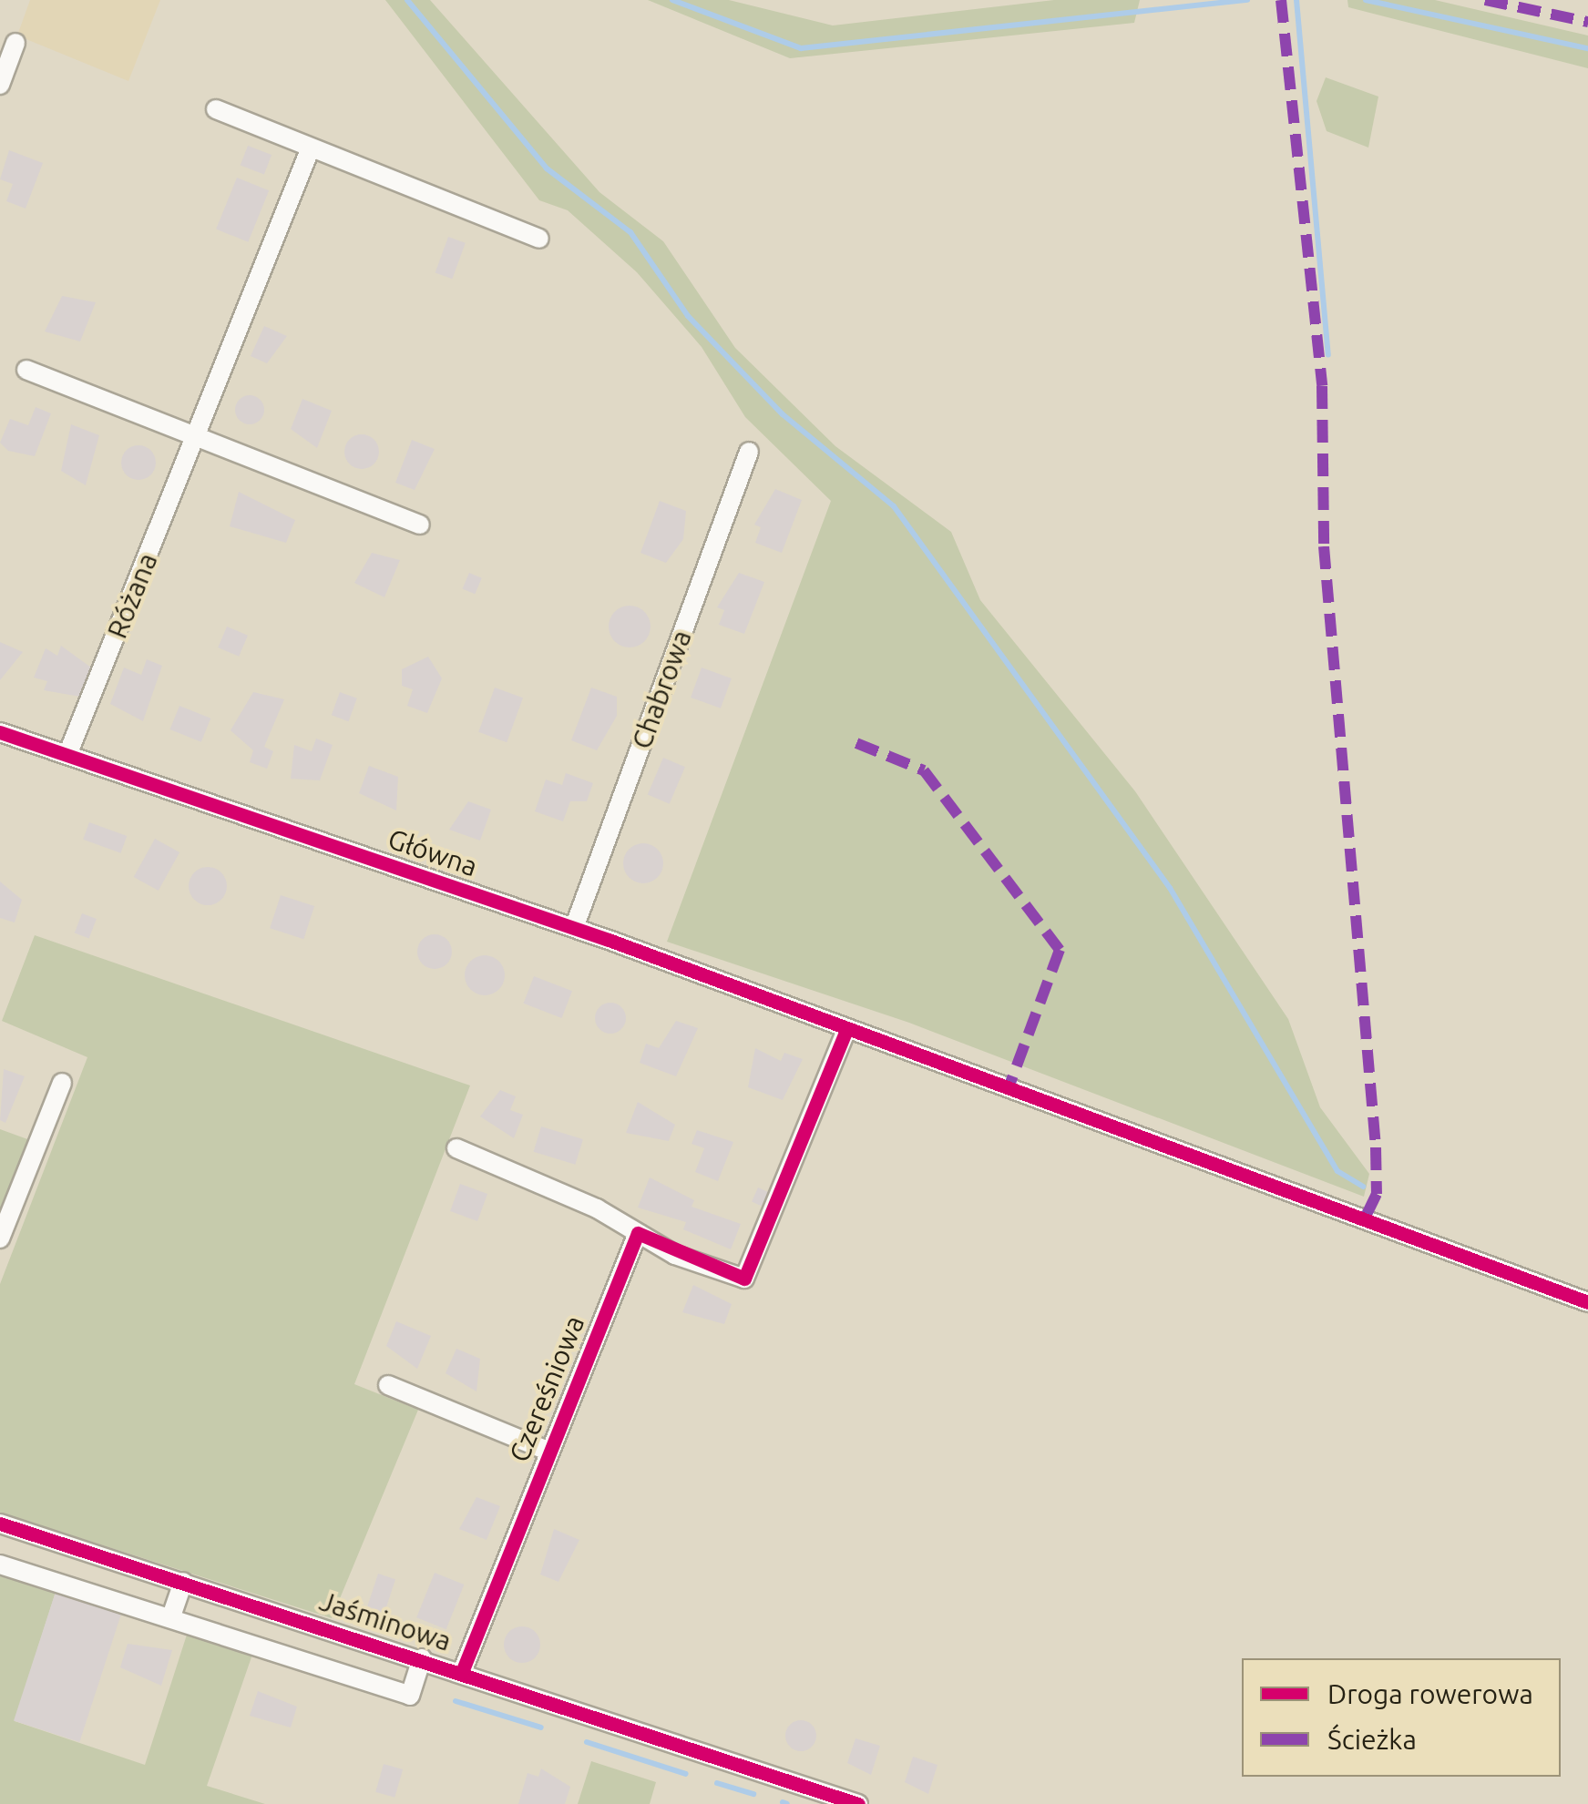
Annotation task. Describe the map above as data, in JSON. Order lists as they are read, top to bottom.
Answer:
{
  "streets": {
    "street": [
      "Różana",
      "Chabrowa",
      "Główna",
      "Czereśniowa",
      "Jaśminowa"
    ]
  },
  "crossings": [
    ["Różana", "Główna"],
    ["Chabrowa", "Główna"],
    ["Czereśniowa", "Jaśminowa"]
  ],
  "legend": ["Droga rowerowa", "Ścieżka"]
}
